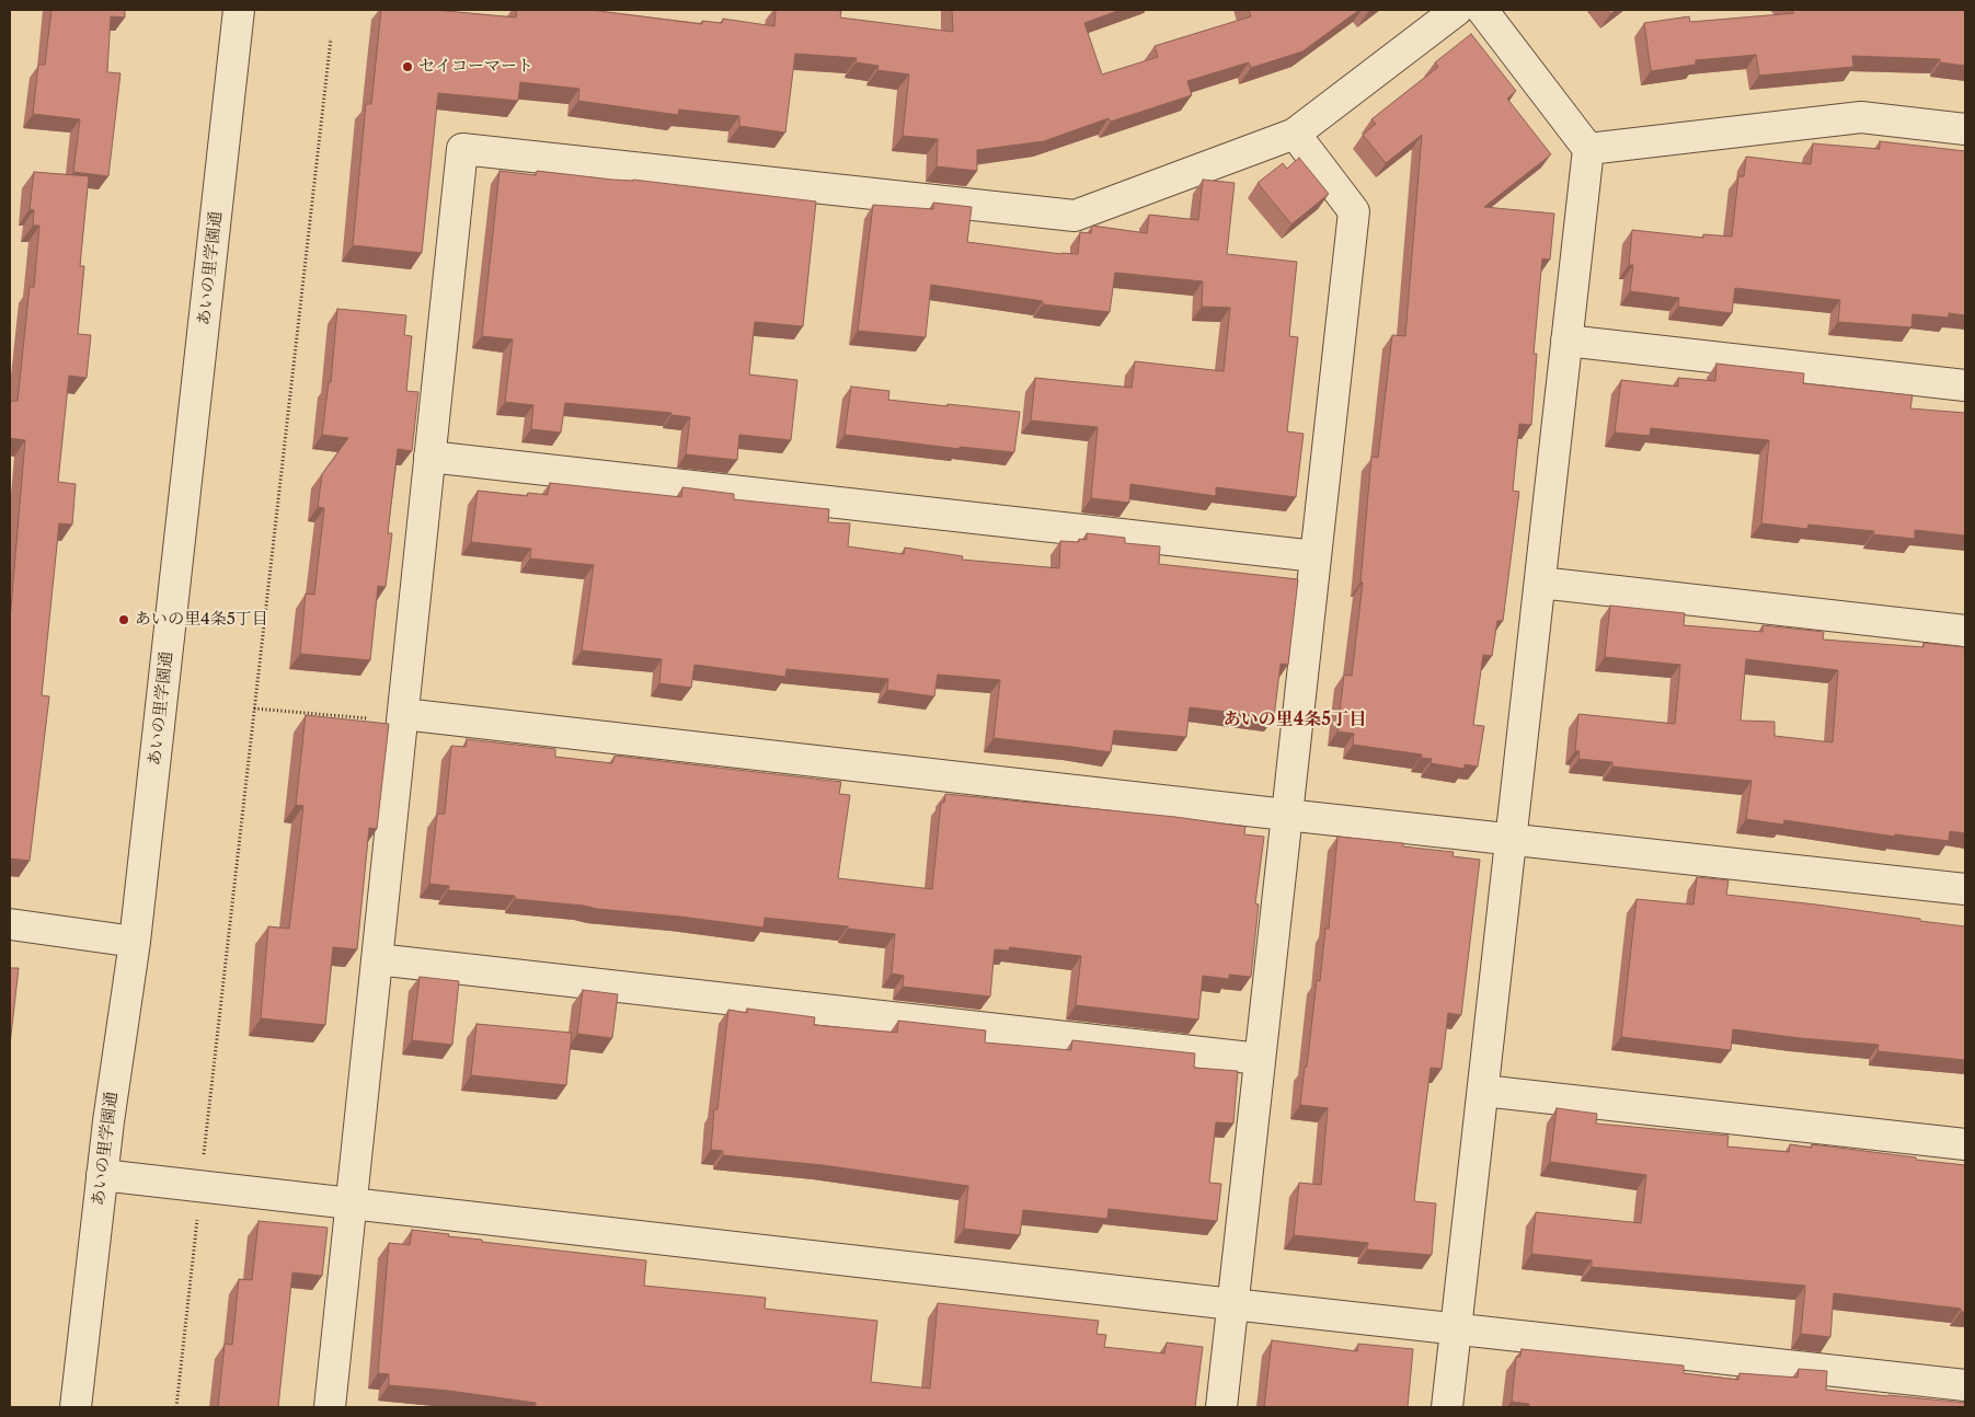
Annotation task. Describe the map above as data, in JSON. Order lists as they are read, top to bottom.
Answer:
{
  "streets": {
    "street": ["あいの里学園通"]
  },
  "districts": ["あいの里4条5丁目"],
  "places": ["セイコーマート", "あいの里4条5丁目"]
}
